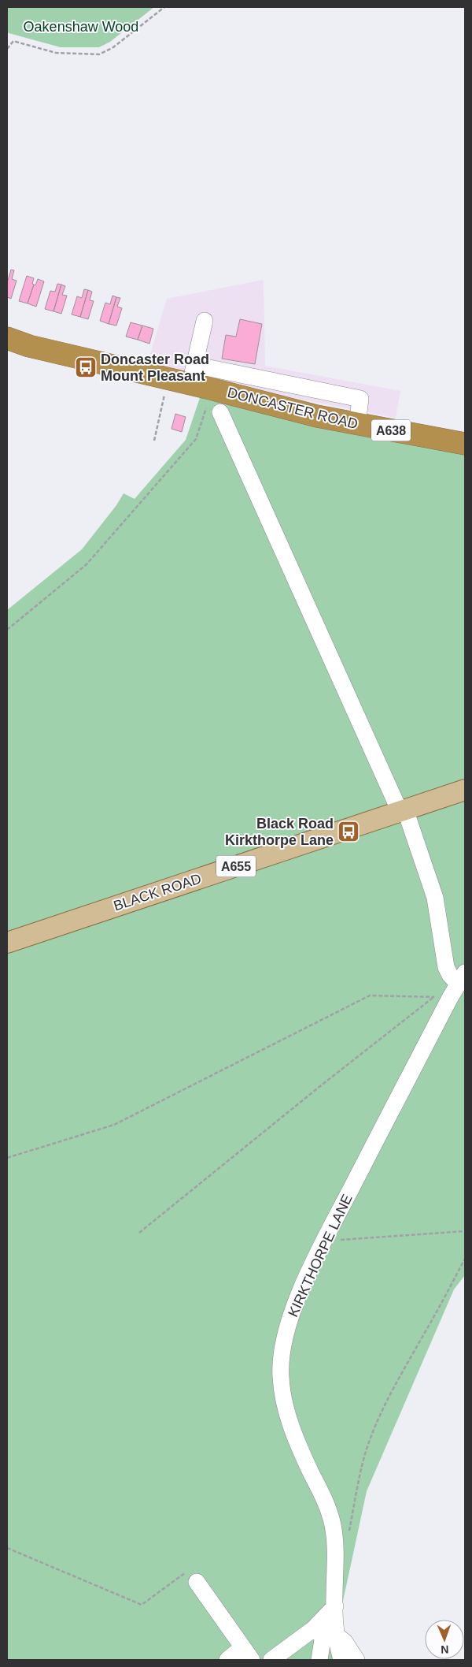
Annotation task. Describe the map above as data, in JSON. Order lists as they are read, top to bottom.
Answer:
{
  "streets": {
    "highway": ["DONCASTER ROAD", "A638"],
    "main road": ["A655", "BLACK ROAD"],
    "street": ["KIRKTHORPE LANE"]
  },
  "parks": ["Oakenshaw Wood"],
  "places": {
    "bus stop": ["Doncaster Road Mount Pleasant", "Black Road Kirkthorpe Lane"]
  },
  "north": "bottom"
}
